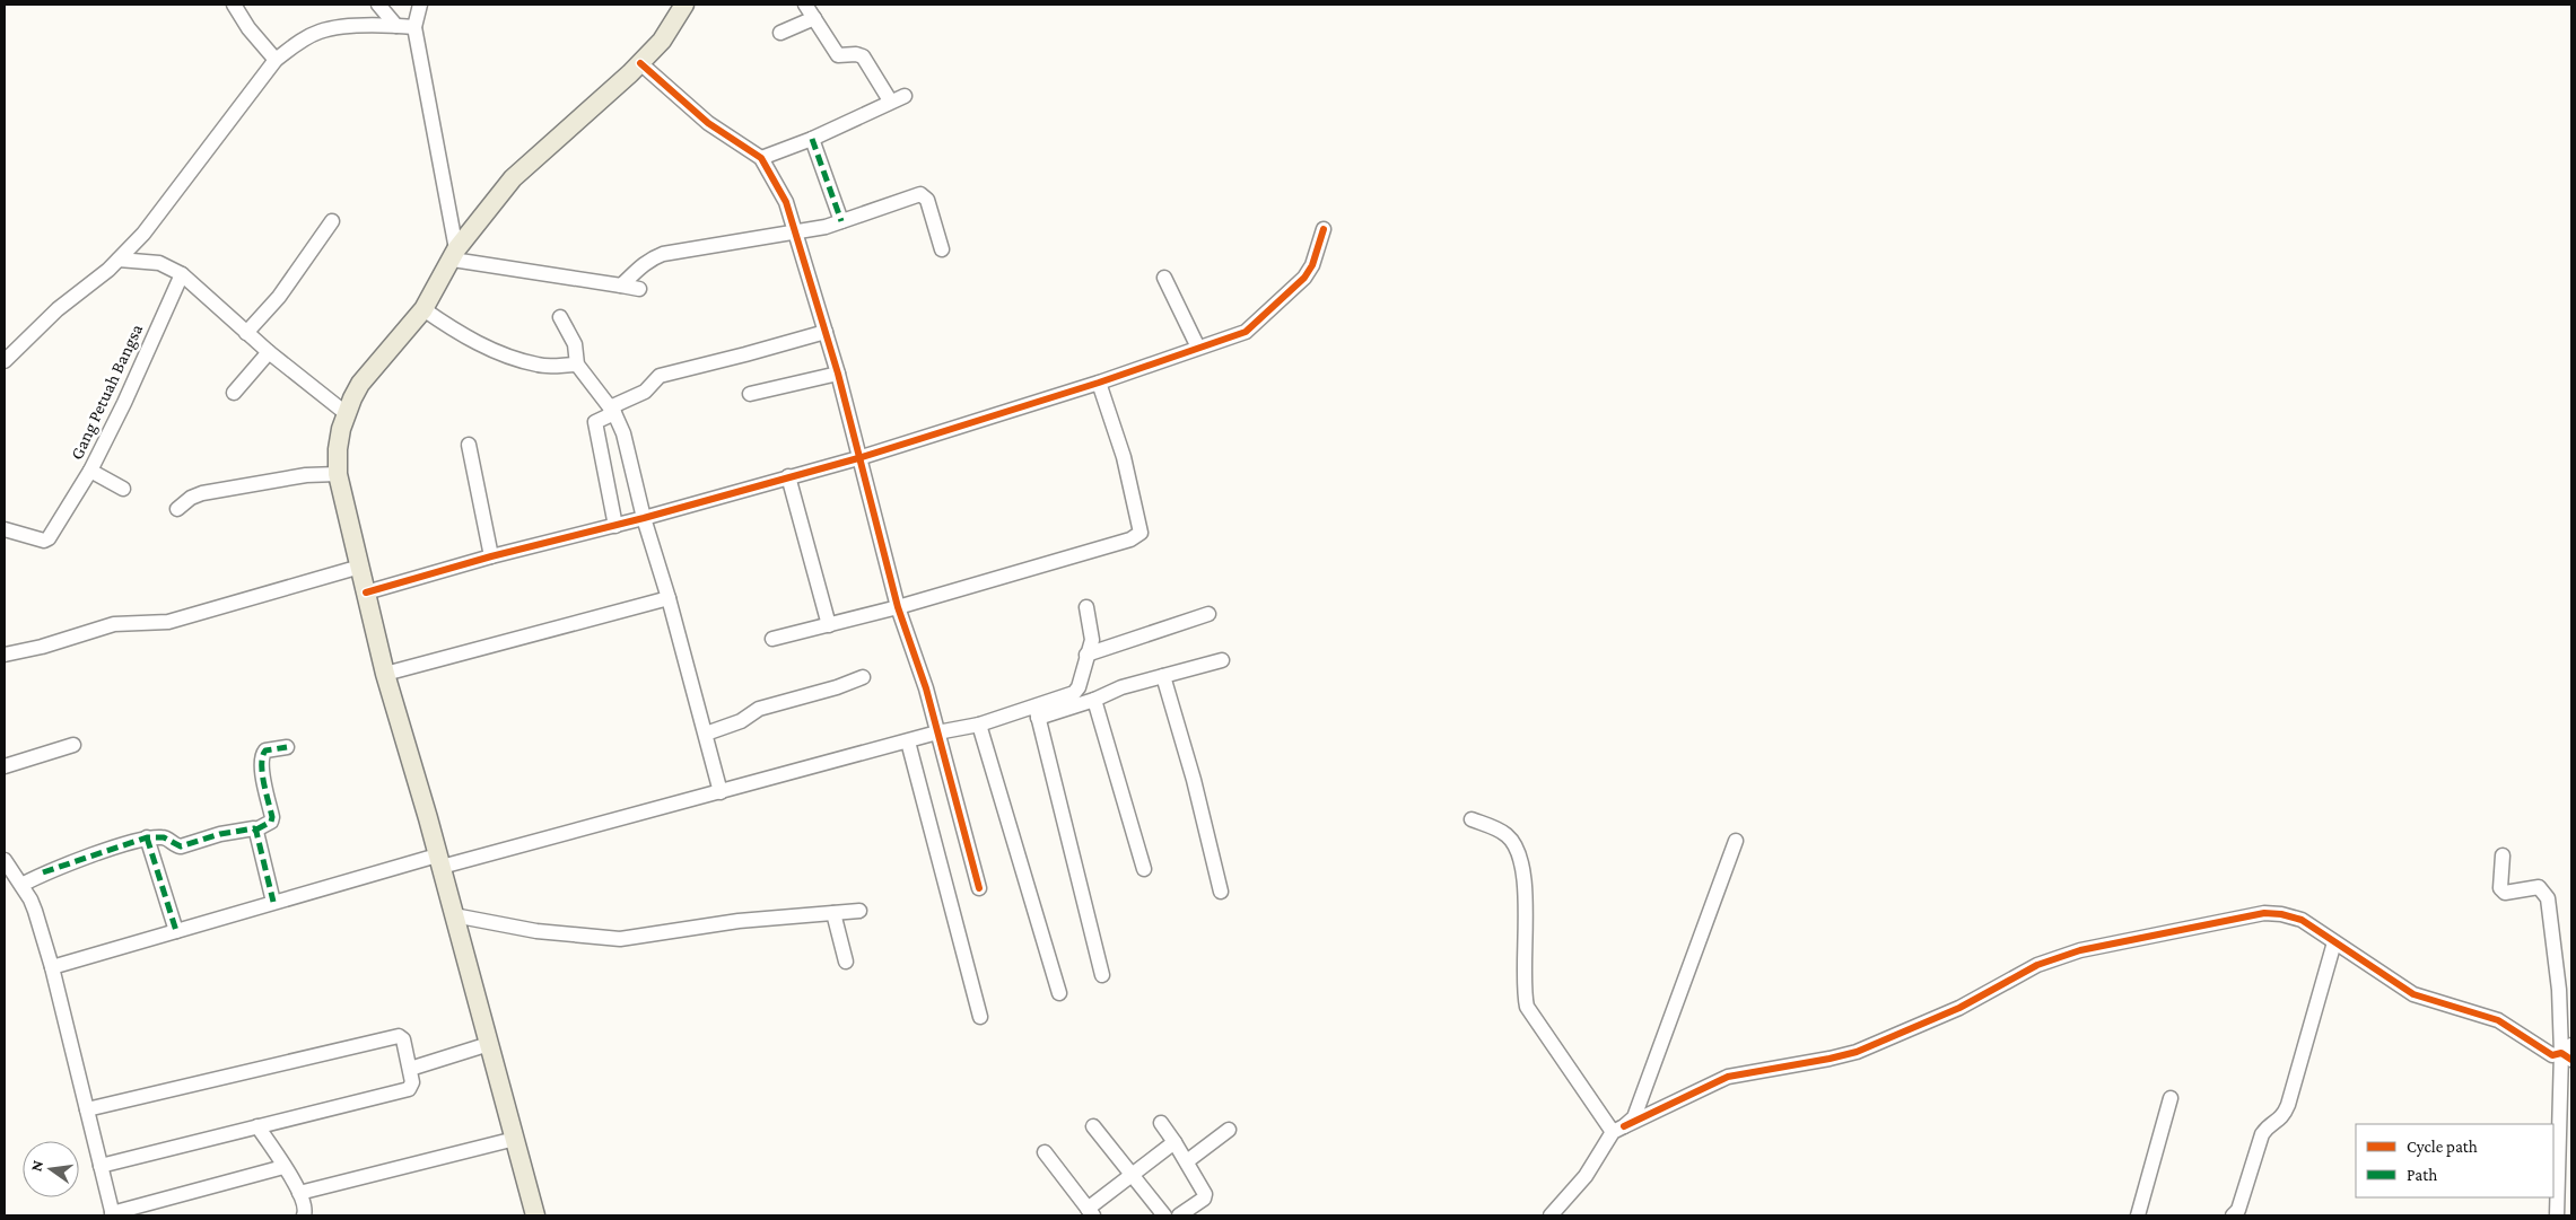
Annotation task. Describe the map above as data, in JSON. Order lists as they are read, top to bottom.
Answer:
{
  "streets": {
    "street": ["Gang Petuah Bangsa"]
  },
  "legend": ["Cycle path", "Path"],
  "north": "left"
}
